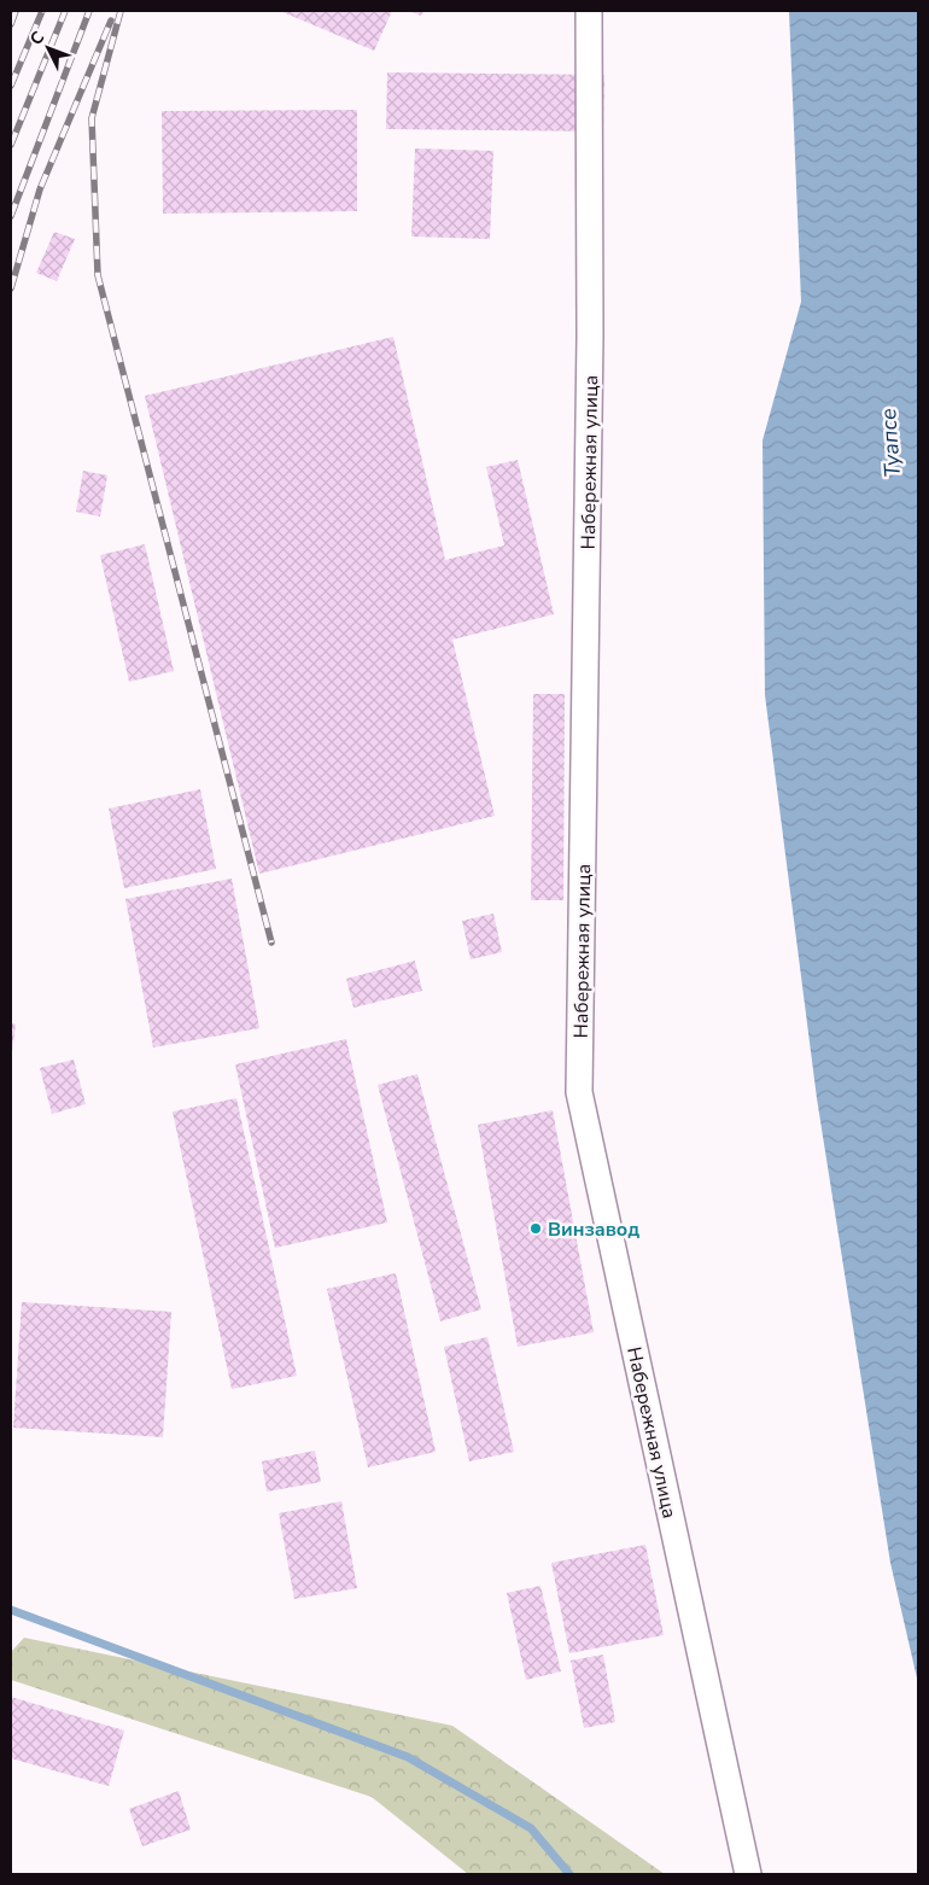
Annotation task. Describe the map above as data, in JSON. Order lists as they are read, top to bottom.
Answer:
{
  "streets": {
    "street": ["Набережная улица"]
  },
  "water": ["Туапсе"],
  "places": ["Винзавод"],
  "north": "top left"
}
